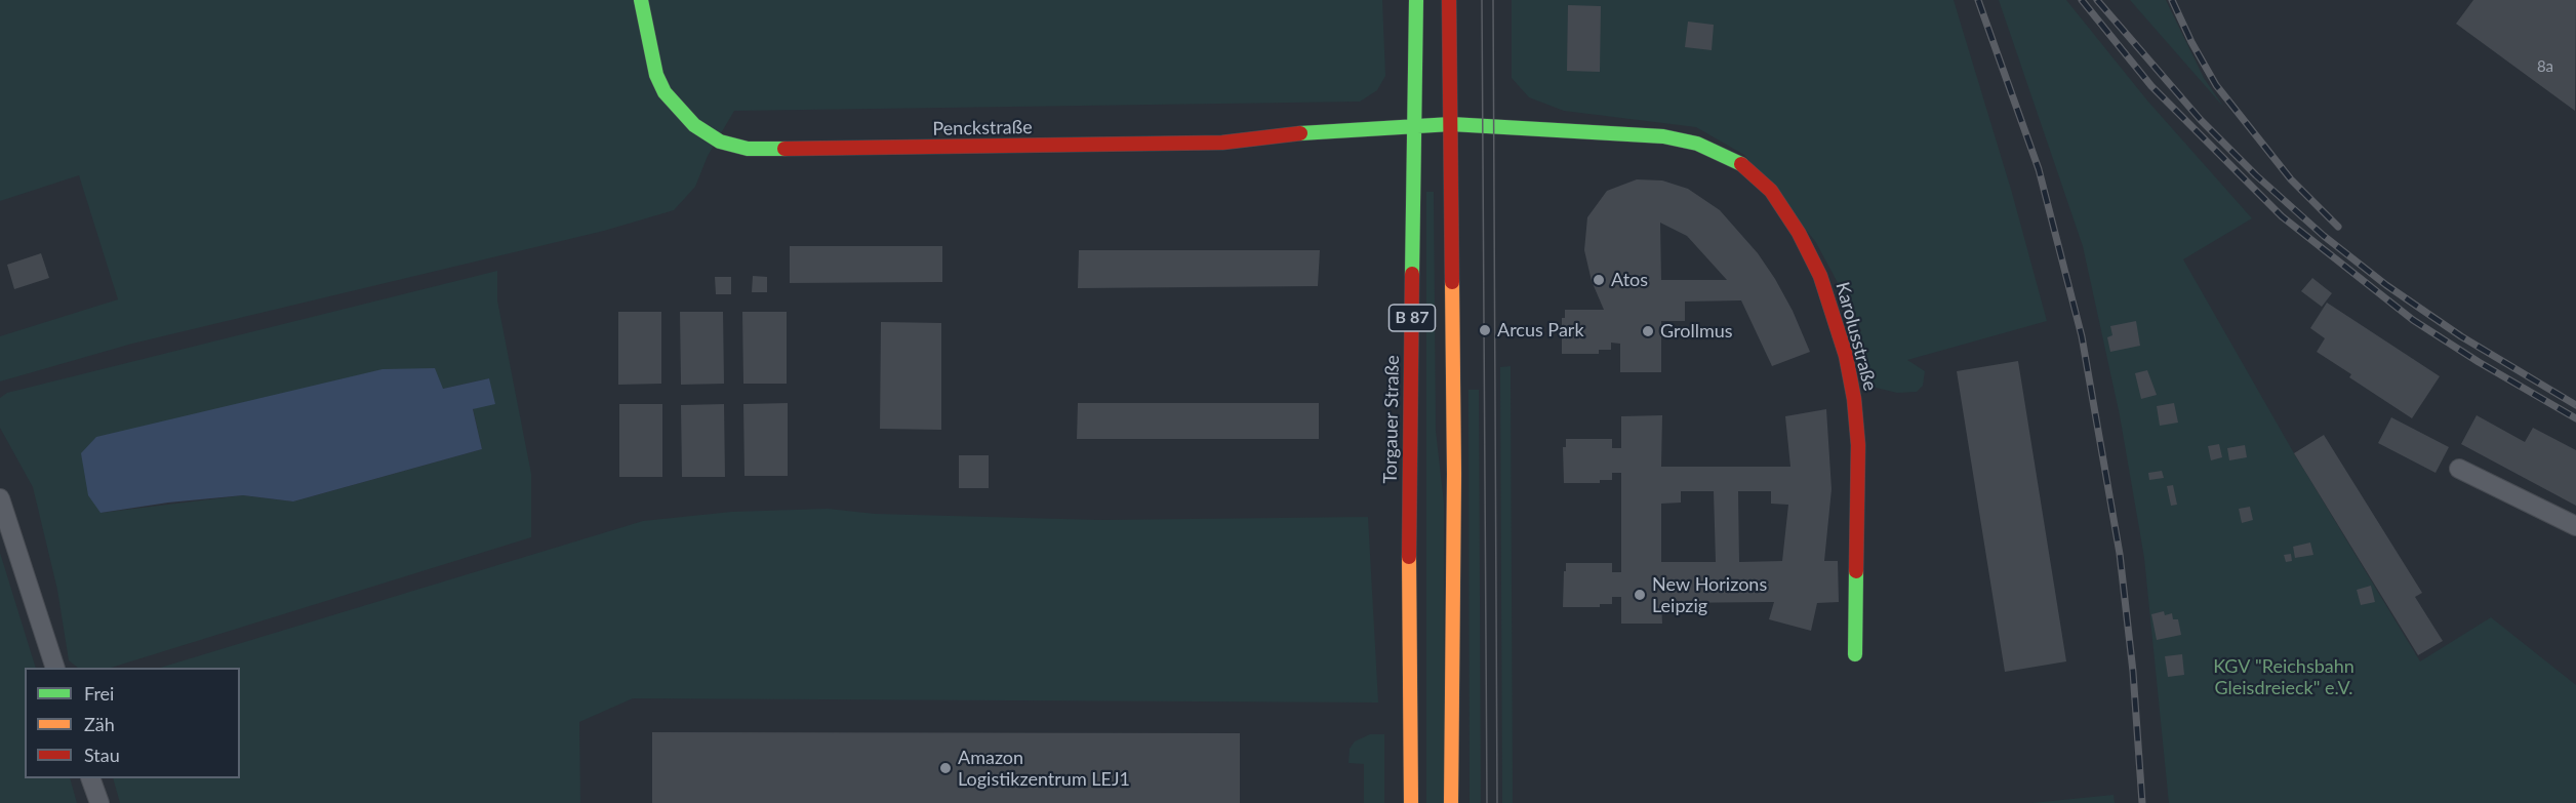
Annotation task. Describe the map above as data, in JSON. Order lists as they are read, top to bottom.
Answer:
{
  "streets": {
    "street": [
      "Penckstraße",
      "B 87",
      "Karolusstraße",
      "Torgauer Straße"
    ]
  },
  "crossings": [
    ["Penckstraße", "Karolusstraße"],
    ["Penckstraße", "Torgauer Straße"],
    ["B 87", "Karolusstraße"],
    ["Karolusstraße", "Torgauer Straße"]
  ],
  "parks": ["KGV \"Reichsbahn Gleisdreieck\" e.V."],
  "places": [
    "Atos",
    "Arcus Park",
    "Grollmus",
    "New Horizons Leipzig",
    "Amazon Logistikzentrum LEJ1"
  ],
  "house_numbers": ["8a"],
  "legend": ["Frei", "Zäh", "Stau"]
}
